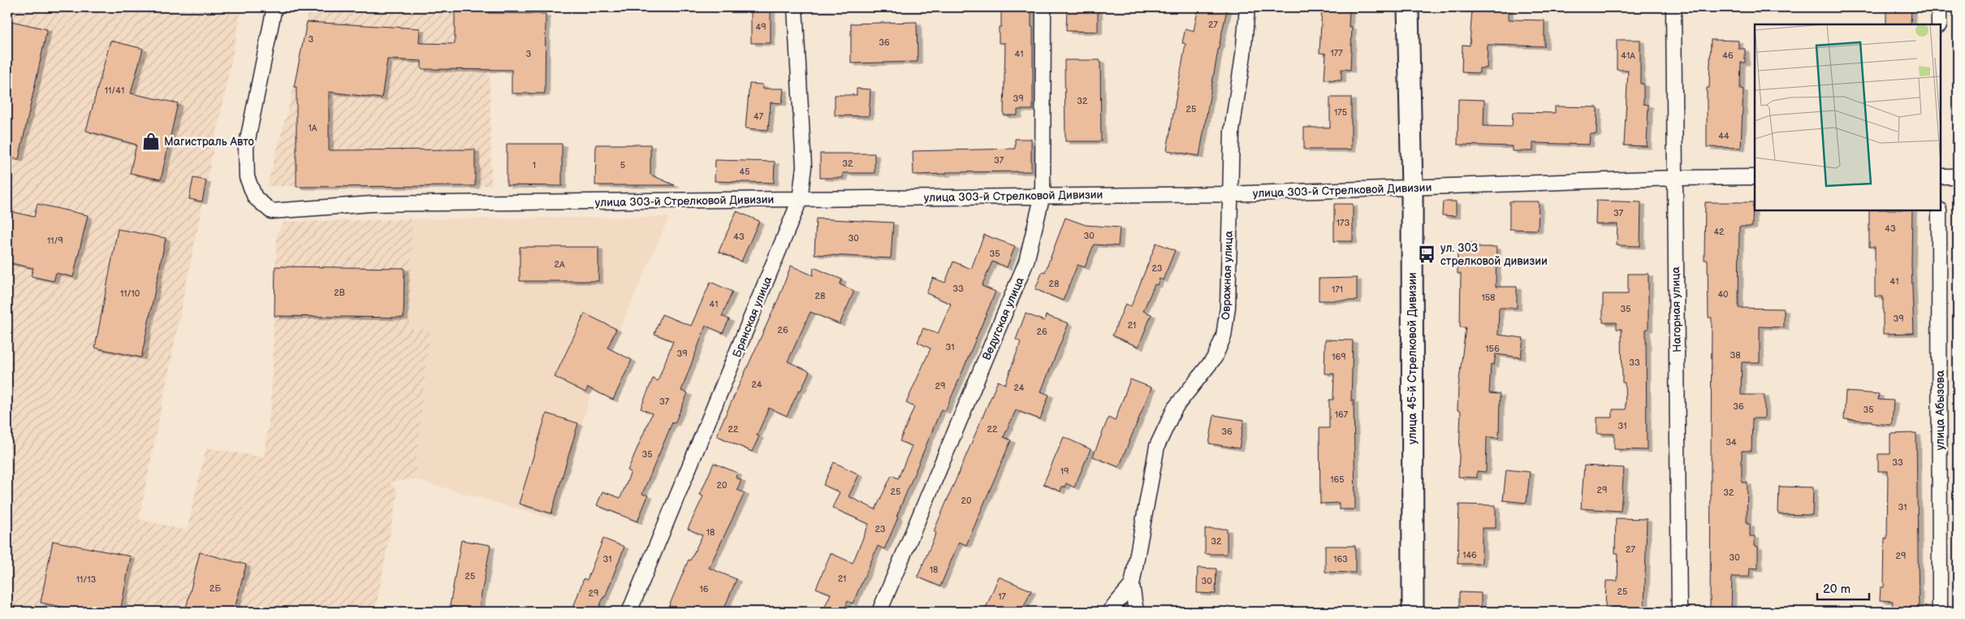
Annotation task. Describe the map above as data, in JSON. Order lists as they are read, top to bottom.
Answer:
{
  "streets": {
    "main road": ["улица 45-й Стрелковой Дивизии"],
    "street": [
      "улица 303-й Стрелковой Дивизии",
      "Овражная улица",
      "Нагорная улица",
      "Брянская улица",
      "Ведугская улица",
      "улица Абызова"
    ]
  },
  "crossings": [
    ["улица 303-й Стрелковой Дивизии", "Овражная улица"],
    ["улица 303-й Стрелковой Дивизии", "Нагорная улица"],
    ["улица 303-й Стрелковой Дивизии", "Брянская улица"],
    ["улица 303-й Стрелковой Дивизии", "Ведугская улица"],
    ["улица 303-й Стрелковой Дивизии", "улица 45-й Стрелковой Дивизии"]
  ],
  "places": {
    "shop": ["Магистраль Авто"],
    "bus stop": ["ул. 303 стрелковой дивизии"]
  },
  "house_numbers": [
    "27",
    "49",
    "3",
    "36",
    "177",
    "3",
    "41",
    "41А",
    "46",
    "11/41",
    "39",
    "32",
    "25",
    "175",
    "47",
    "1А",
    "44",
    "37",
    "32",
    "1",
    "5",
    "45",
    "37",
    "173",
    "43",
    "42",
    "30",
    "43",
    "30",
    "11/9",
    "35",
    "2А",
    "23",
    "41",
    "28",
    "33",
    "171",
    "2В",
    "11/10",
    "40",
    "28",
    "158",
    "41",
    "35",
    "39",
    "21",
    "26",
    "26",
    "31",
    "156",
    "39",
    "38",
    "169",
    "33",
    "24",
    "29",
    "24",
    "37",
    "36",
    "35",
    "167",
    "31",
    "22",
    "22",
    "36",
    "34",
    "35",
    "33",
    "19",
    "165",
    "20",
    "29",
    "25",
    "32",
    "20",
    "31",
    "23",
    "18",
    "32",
    "27",
    "146",
    "29",
    "30",
    "31",
    "163",
    "18",
    "25",
    "21",
    "11/13",
    "30",
    "2Б",
    "16",
    "25",
    "29",
    "17"
  ],
  "scale_bar": "20 m"
}
